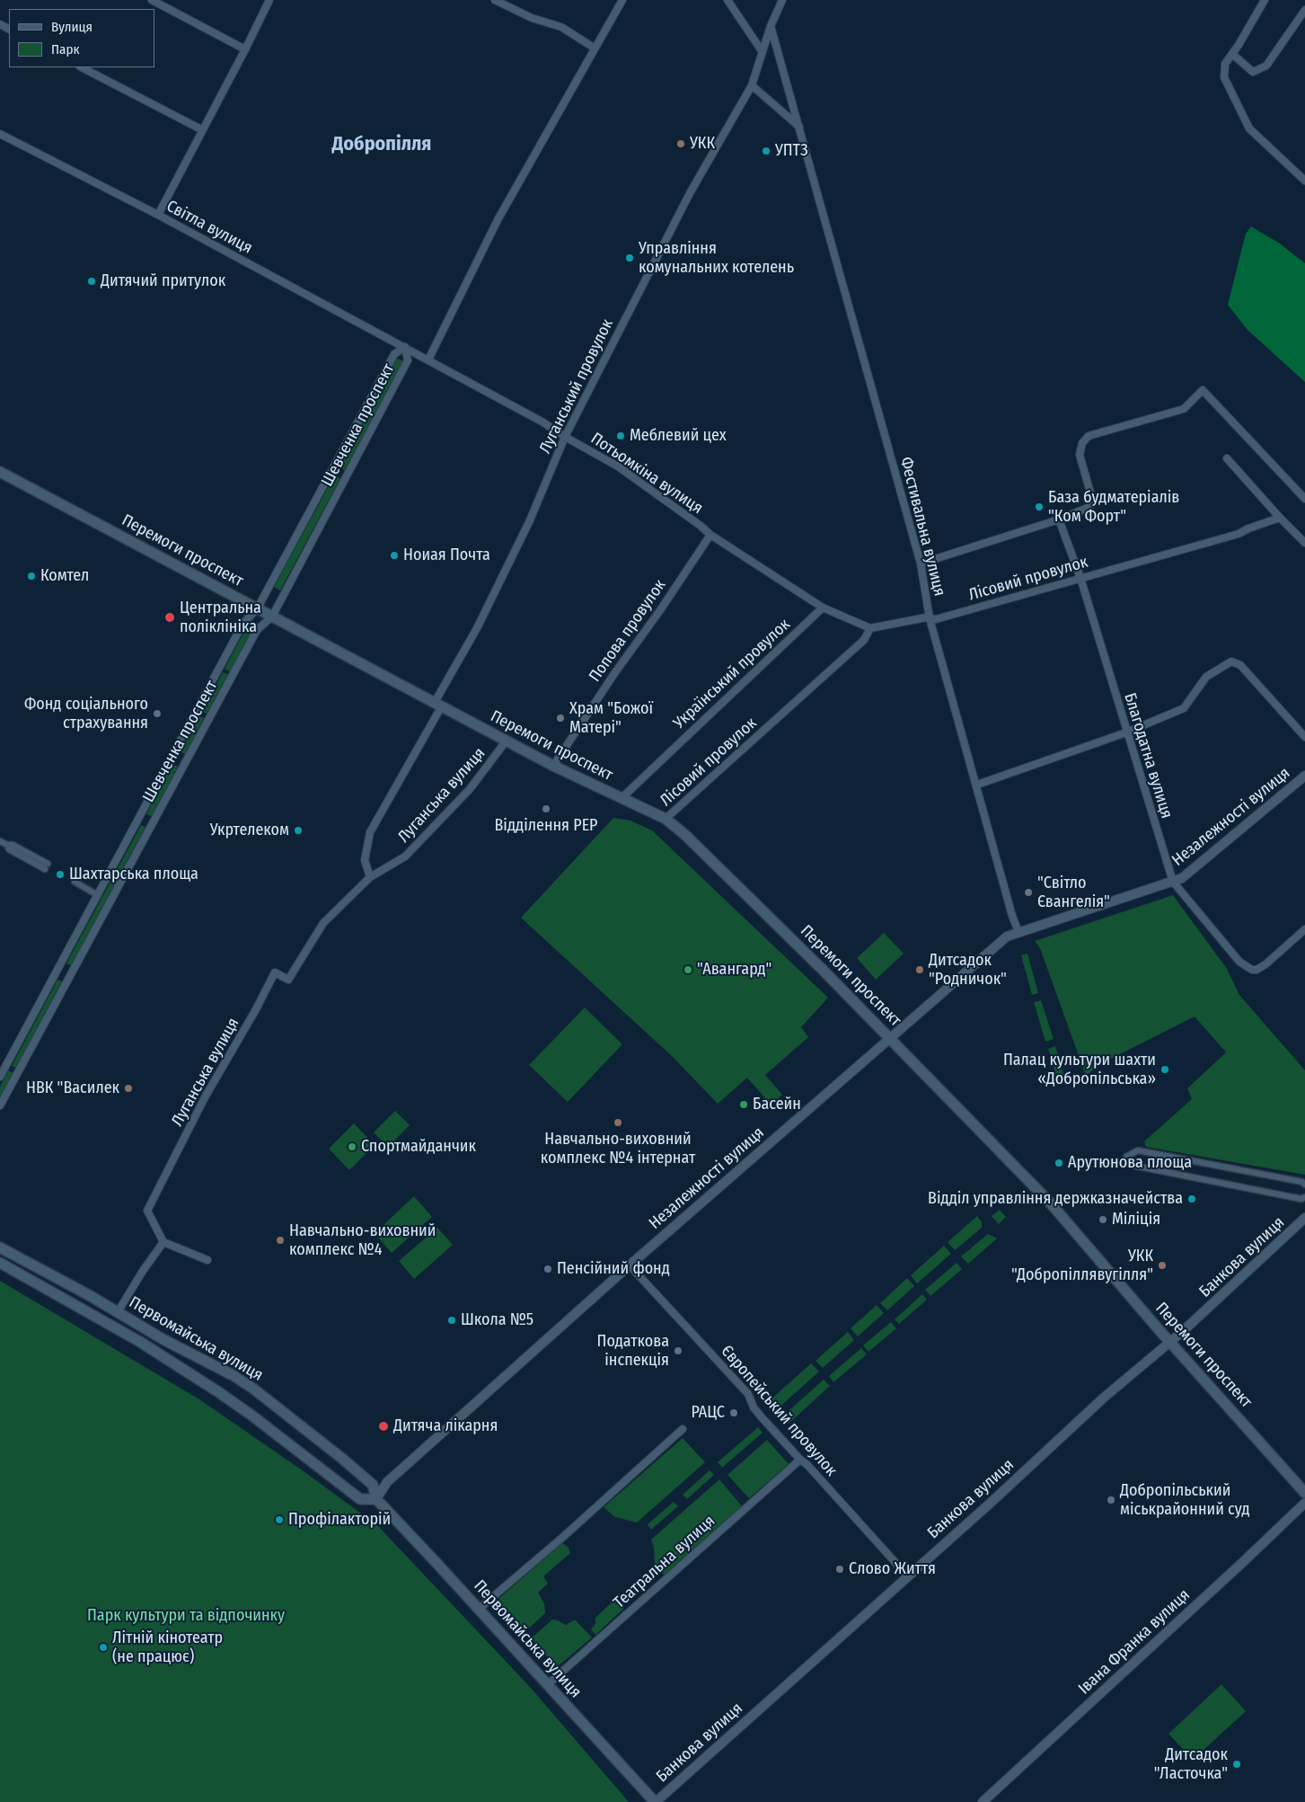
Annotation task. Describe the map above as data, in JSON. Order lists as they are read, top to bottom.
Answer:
{
  "streets": {
    "main road": ["Перемоги проспект", "Первомайська вулиця"],
    "street": [
      "Світла вулиця",
      "Луганський провулок",
      "Шевченка проспект",
      "Потьомкіна вулиця",
      "Фестивальна вулиця",
      "Лісовий провулок",
      "Попова провулок",
      "Український провулок",
      "Благодатна вулиця",
      "Луганська вулиця",
      "Незалежності вулиця",
      "Банкова вулиця",
      "Європейський провулок",
      "Театральна вулиця",
      "Івана Франка вулиця"
    ]
  },
  "crossings": [
    ["Світла вулиця", "Шевченка проспект"],
    ["Світла вулиця", "Потьомкіна вулиця"],
    ["Луганський провулок", "Потьомкіна вулиця"],
    ["Луганський провулок", "Перемоги проспект"],
    ["Луганський провулок", "Луганська вулиця"],
    ["Шевченка проспект", "Потьомкіна вулиця"],
    ["Шевченка проспект", "Перемоги проспект"],
    ["Потьомкіна вулиця", "Лісовий провулок"],
    ["Потьомкіна вулиця", "Попова провулок"],
    ["Потьомкіна вулиця", "Український провулок"],
    ["Фестивальна вулиця", "Лісовий провулок"],
    ["Фестивальна вулиця", "Незалежності вулиця"],
    ["Перемоги проспект", "Лісовий провулок"],
    ["Перемоги проспект", "Попова провулок"],
    ["Перемоги проспект", "Український провулок"],
    ["Перемоги проспект", "Луганська вулиця"],
    ["Перемоги проспект", "Незалежності вулиця"],
    ["Перемоги проспект", "Банкова вулиця"],
    ["Лісовий провулок", "Благодатна вулиця"],
    ["Благодатна вулиця", "Незалежності вулиця"],
    ["Незалежності вулиця", "Первомайська вулиця"],
    ["Незалежності вулиця", "Європейський провулок"],
    ["Банкова вулиця", "Первомайська вулиця"],
    ["Банкова вулиця", "Європейський провулок"],
    ["Первомайська вулиця", "Театральна вулиця"],
    ["Європейський провулок", "Театральна вулиця"]
  ],
  "districts": ["Добропілля"],
  "parks": ["Парк культури та відпочинку"],
  "places": [
    "УКК",
    "УПТЗ",
    "Управління комунальних котелень",
    "Дитячий притулок",
    "Меблевий цех",
    "База будматеріалів \"Ком Форт\"",
    "Ноиая Почта",
    "Комтел",
    "Центральна поліклініка",
    "Фонд соціального страхування",
    "Храм \"Божої Матері\"",
    "Відділення РЕР",
    "Укртелеком",
    "Шахтарська площа",
    "\"Світло Євангелія\"",
    "\"Авангард\"",
    "Дитсадок \"Родничок\"",
    "Палац культури шахти «Добропільська»",
    "НВК \"Василек",
    "Басейн",
    "Навчально-виховний комплекс №4 інтернат",
    "Спортмайданчик",
    "Арутюнова площа",
    "Відділ управління держказначейства",
    "Міліція",
    "Навчально-виховний комплекс №4",
    "УКК \"Добропіллявугілля\"",
    "Пенсійний фонд",
    "Школа №5",
    "Податкова інспекція",
    "РАЦС",
    "Дитяча лікарня",
    "Добропільський міськрайонний суд",
    "Профілакторій",
    "Слово Життя",
    "Літній кінотеатр (не працює)",
    "Дитсадок \"Ласточка\""
  ],
  "legend": ["Вулиця", "Парк"]
}
